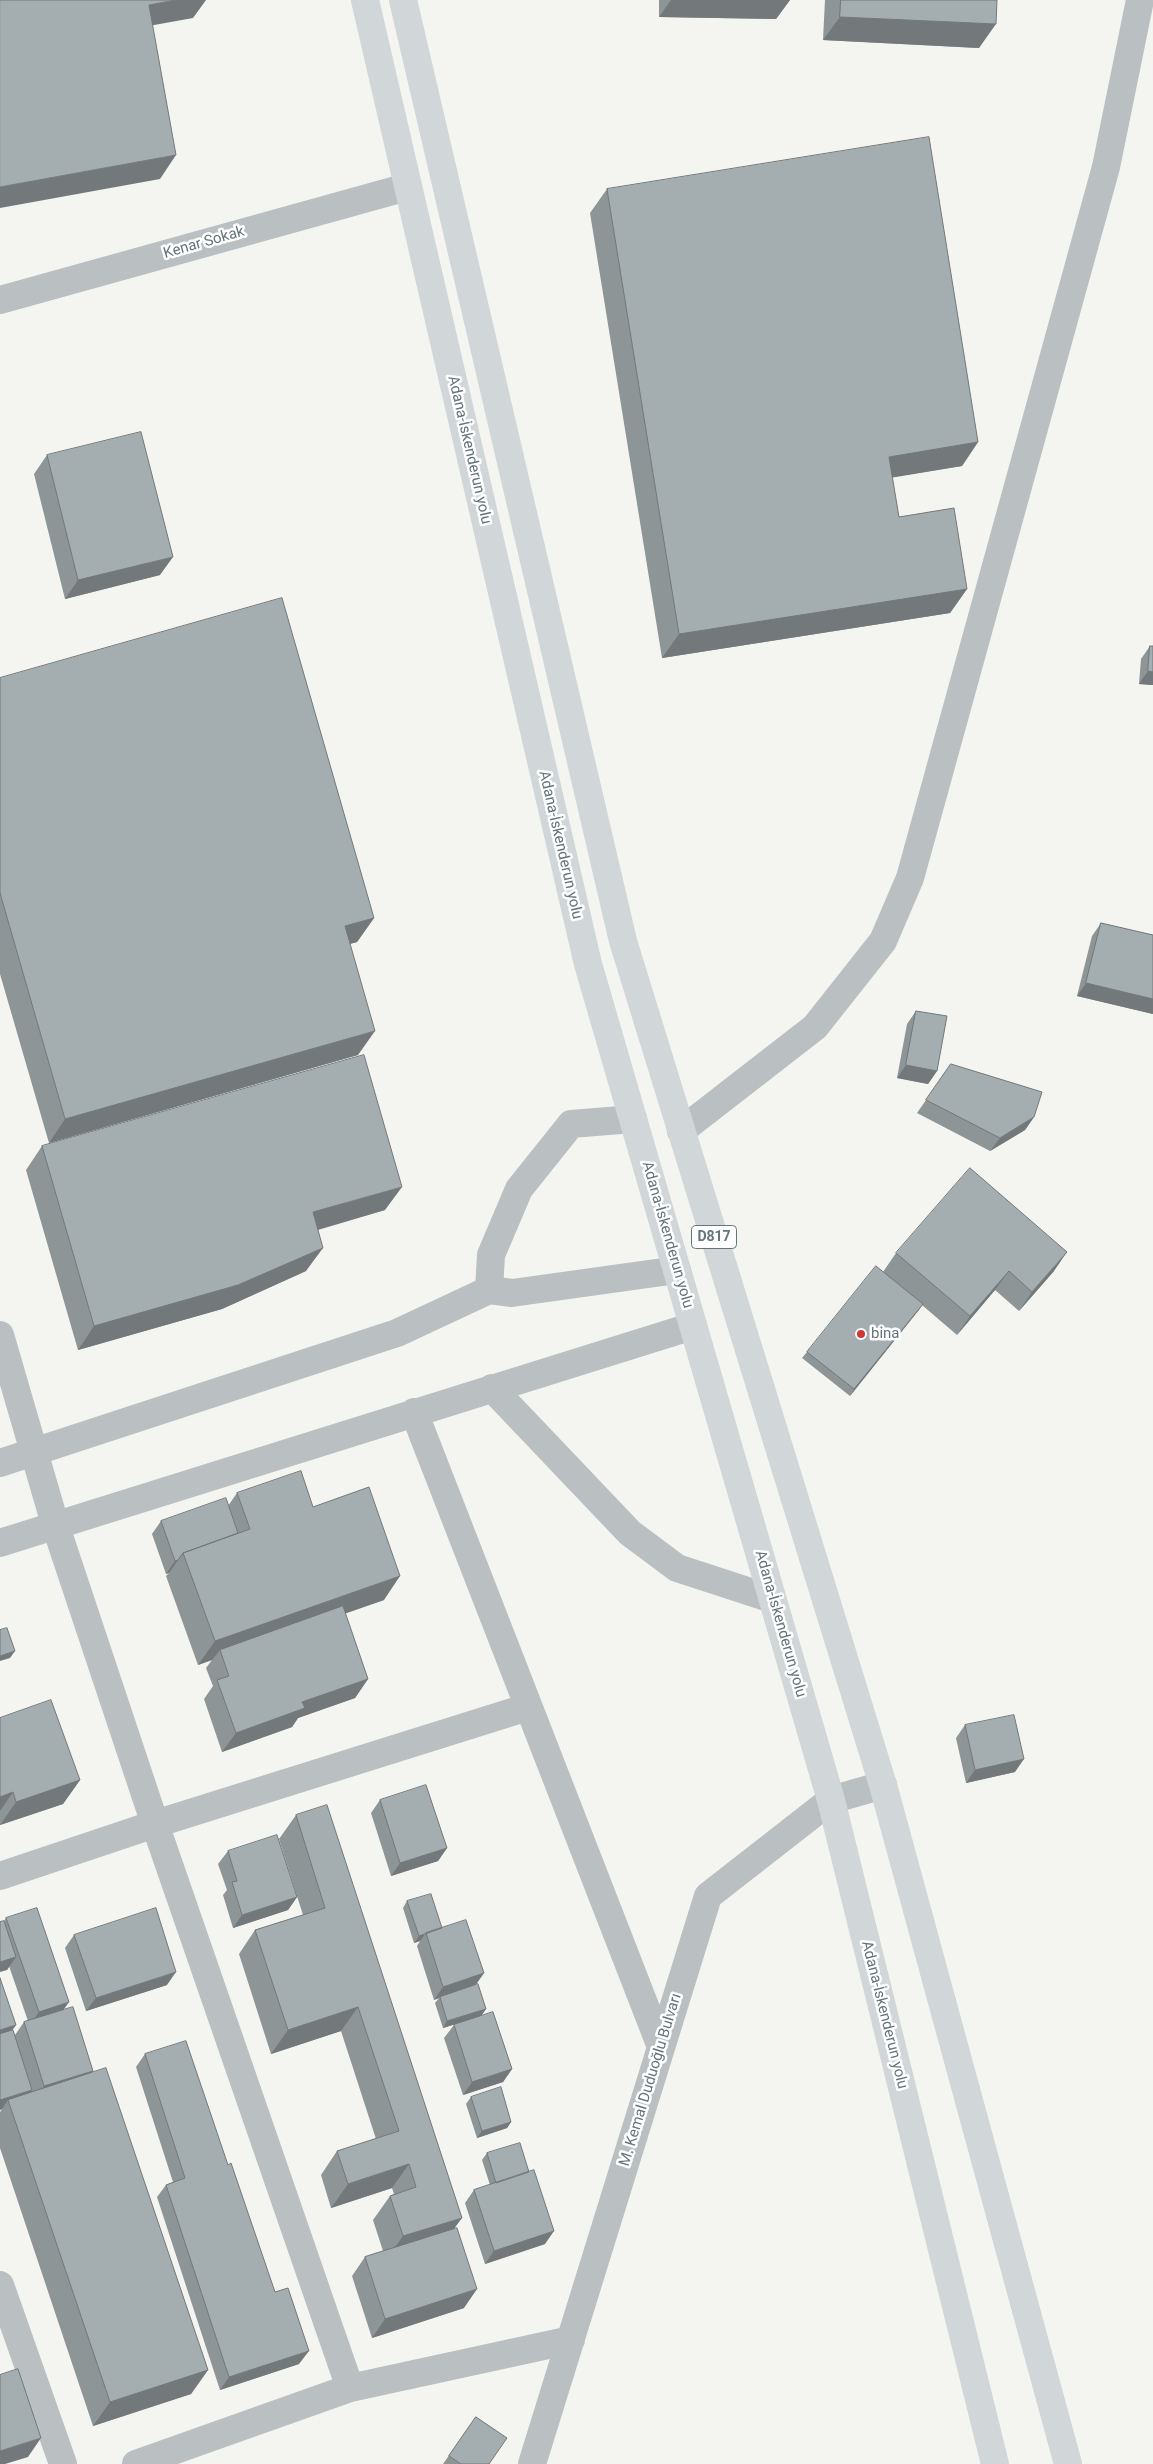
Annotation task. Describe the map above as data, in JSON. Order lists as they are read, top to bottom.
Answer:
{
  "streets": {
    "highway": ["Adana-İskenderun yolu", "D817"],
    "street": ["Kenar Sokak", "M. Kemal Duduoğlu Bulvarı"]
  },
  "crossings": [
    ["Kenar Sokak", "Adana-İskenderun yolu"],
    ["Adana-İskenderun yolu", "M. Kemal Duduoğlu Bulvarı"],
    ["D817", "M. Kemal Duduoğlu Bulvarı"]
  ],
  "places": ["bina"]
}
